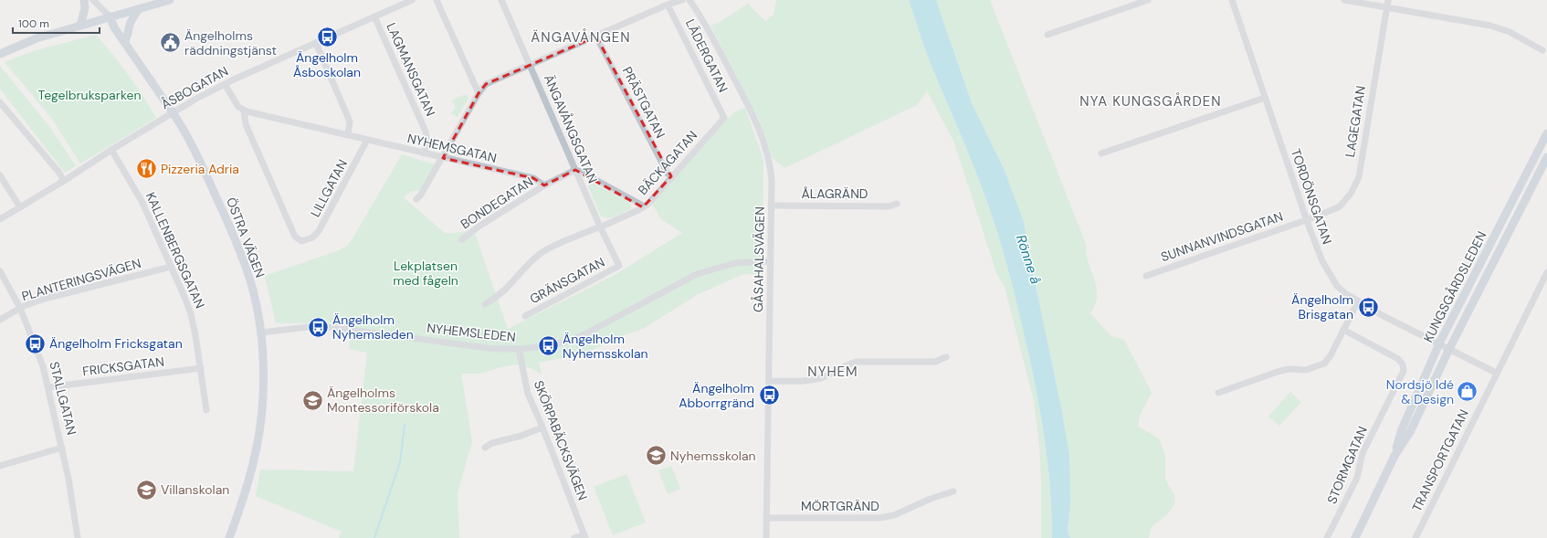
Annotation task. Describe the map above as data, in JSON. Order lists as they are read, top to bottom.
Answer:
{
  "streets": {
    "main road": ["ÖSTRA VÄGEN", "KUNGSGÅRDSLEDEN"],
    "street": [
      "LÄDERGATAN",
      "LAGMANSGATAN",
      "ÅSBOGATAN",
      "PRÄSTGATAN",
      "LAGEGATAN",
      "ÄNGAVÅNGSGATAN",
      "NYHEMSGATAN",
      "BÄCKAGATAN",
      "LILLGATAN",
      "ÅLAGRÄND",
      "TORDÖNSGATAN",
      "BONDEGATAN",
      "SUNNANVINDSGATAN",
      "KALLENBERGSGATAN",
      "GÅSAHALSVÄGEN",
      "PLANTERINGSVÄGEN",
      "GRÄNSGATAN",
      "NYHEMSLEDEN",
      "FRICKSGATAN",
      "STALLGATAN",
      "SKÖRPABÄCKSVÄGEN",
      "TRANSPORTGATAN",
      "STORMGATAN",
      "MÖRTGRÄND"
    ]
  },
  "crossings": [
    ["LÄDERGATAN", "BÄCKAGATAN"],
    ["LAGMANSGATAN", "ÅSBOGATAN"],
    ["LAGMANSGATAN", "NYHEMSGATAN"],
    ["ÅSBOGATAN", "ÖSTRA VÄGEN"],
    ["ÅSBOGATAN", "KALLENBERGSGATAN"],
    ["PRÄSTGATAN", "BÄCKAGATAN"],
    ["LAGEGATAN", "TORDÖNSGATAN"],
    ["LAGEGATAN", "SUNNANVINDSGATAN"],
    ["ÄNGAVÅNGSGATAN", "BÄCKAGATAN"],
    ["ÄNGAVÅNGSGATAN", "GRÄNSGATAN"],
    ["NYHEMSGATAN", "LILLGATAN"],
    ["NYHEMSGATAN", "BONDEGATAN"],
    ["ÅLAGRÄND", "GÅSAHALSVÄGEN"],
    ["TORDÖNSGATAN", "SUNNANVINDSGATAN"],
    ["TORDÖNSGATAN", "KUNGSGÅRDSLEDEN"],
    ["ÖSTRA VÄGEN", "NYHEMSLEDEN"],
    ["KALLENBERGSGATAN", "PLANTERINGSVÄGEN"],
    ["KALLENBERGSGATAN", "FRICKSGATAN"],
    ["GÅSAHALSVÄGEN", "NYHEMSLEDEN"],
    ["GÅSAHALSVÄGEN", "MÖRTGRÄND"],
    ["PLANTERINGSVÄGEN", "STALLGATAN"],
    ["NYHEMSLEDEN", "SKÖRPABÄCKSVÄGEN"],
    ["FRICKSGATAN", "STALLGATAN"]
  ],
  "districts": ["ÄNGAVÅNGEN", "NYA KUNGSGÅRDEN", "NYHEM"],
  "water": ["Rönne å"],
  "parks": ["Tegelbruksparken", "Lekplatsen med fågeln"],
  "places": {
    "bus stop": [
      "Ängelholm Åsboskolan",
      "Ängelholm Brisgatan",
      "Ängelholm Nyhemsleden",
      "Ängelholm Fricksgatan",
      "Ängelholm Nyhemsskolan",
      "Ängelholm Abborrgränd"
    ],
    "public building": ["Ängelholms räddningstjänst"],
    "restaurant": ["Pizzeria Adria"],
    "shop": ["Nordsjö Idé & Design"],
    "school or university": ["Ängelholms Montessoriförskola", "Nyhemsskolan", "Villanskolan"]
  },
  "scale_bar": "100 m"
}
